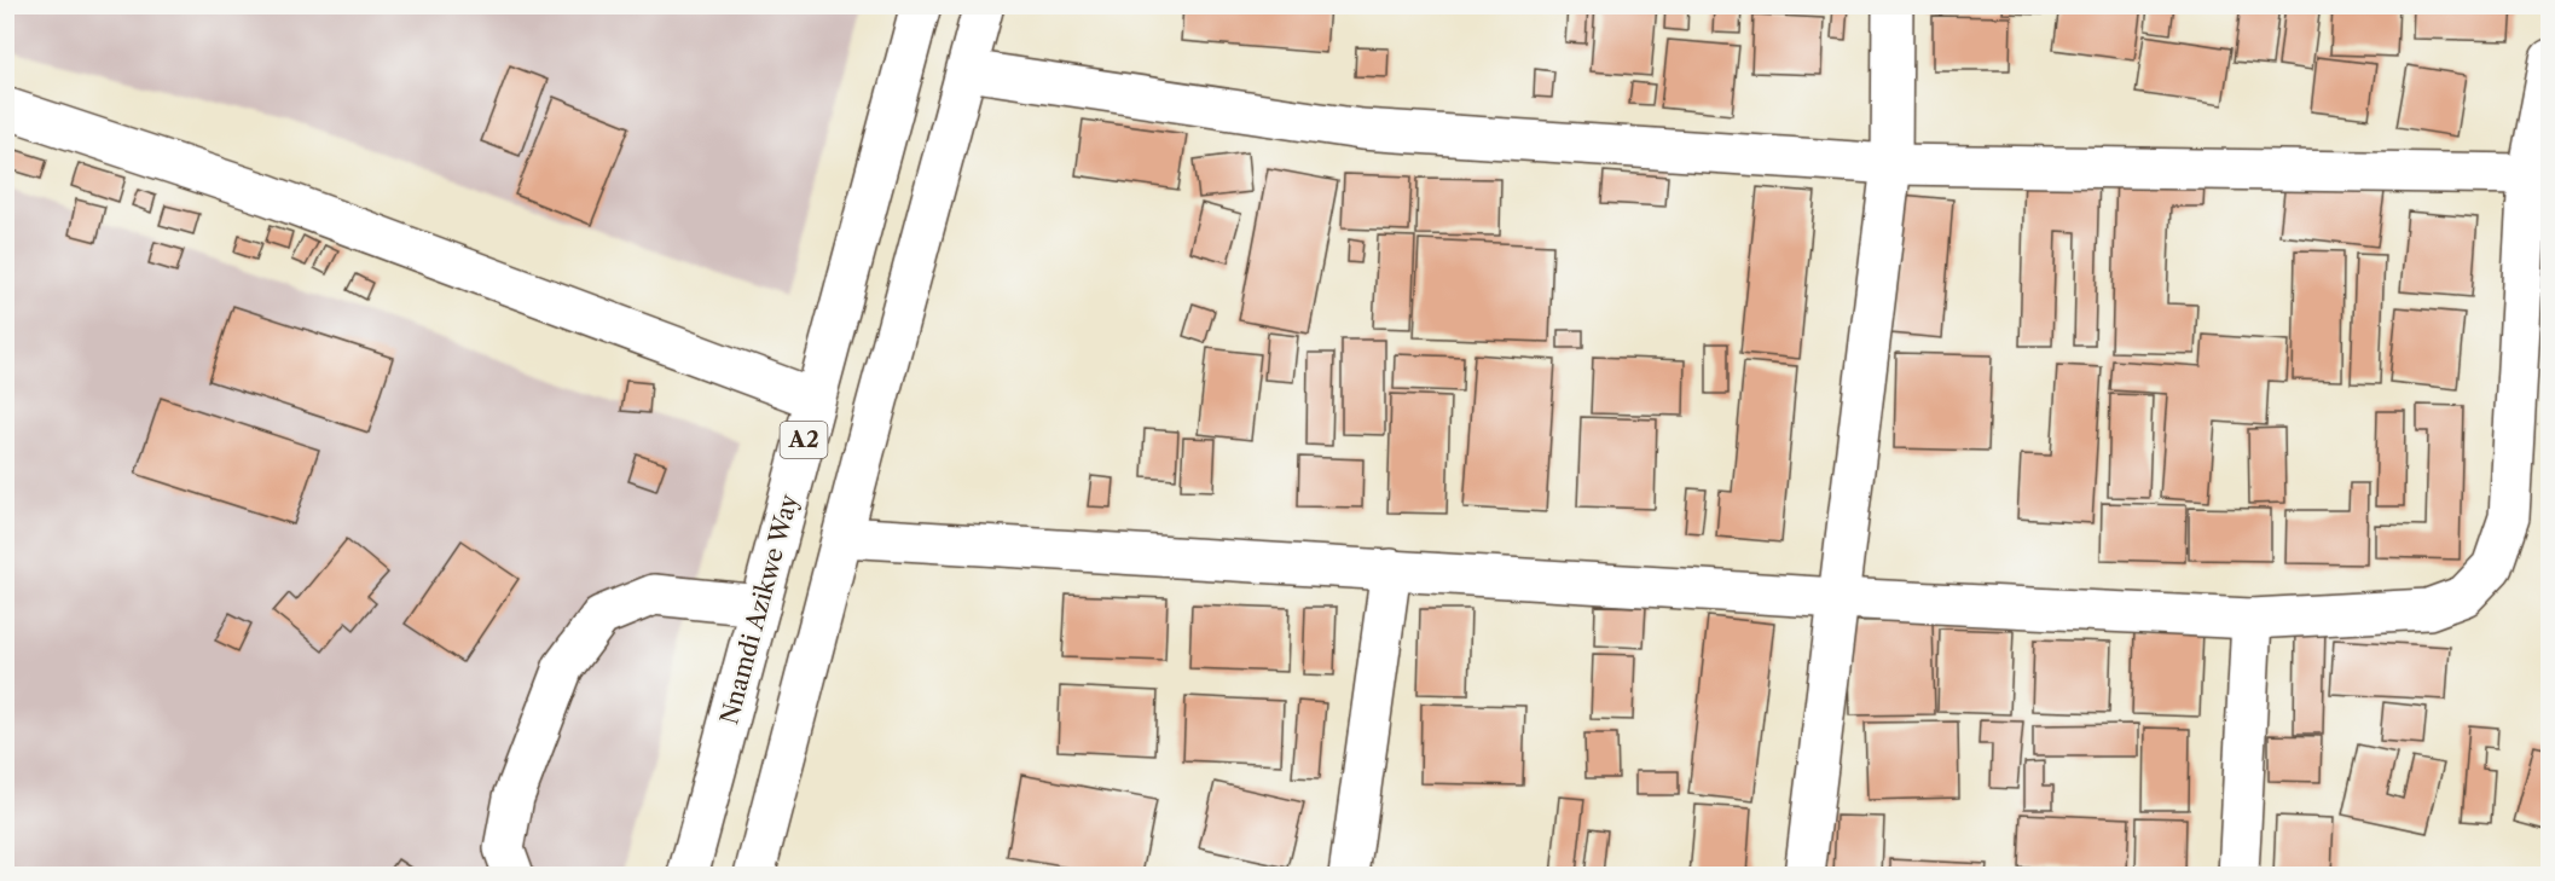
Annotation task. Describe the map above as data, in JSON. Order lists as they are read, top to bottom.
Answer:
{
  "streets": {
    "main road": ["A2", "Nnamdi Azikwe Way"]
  }
}
